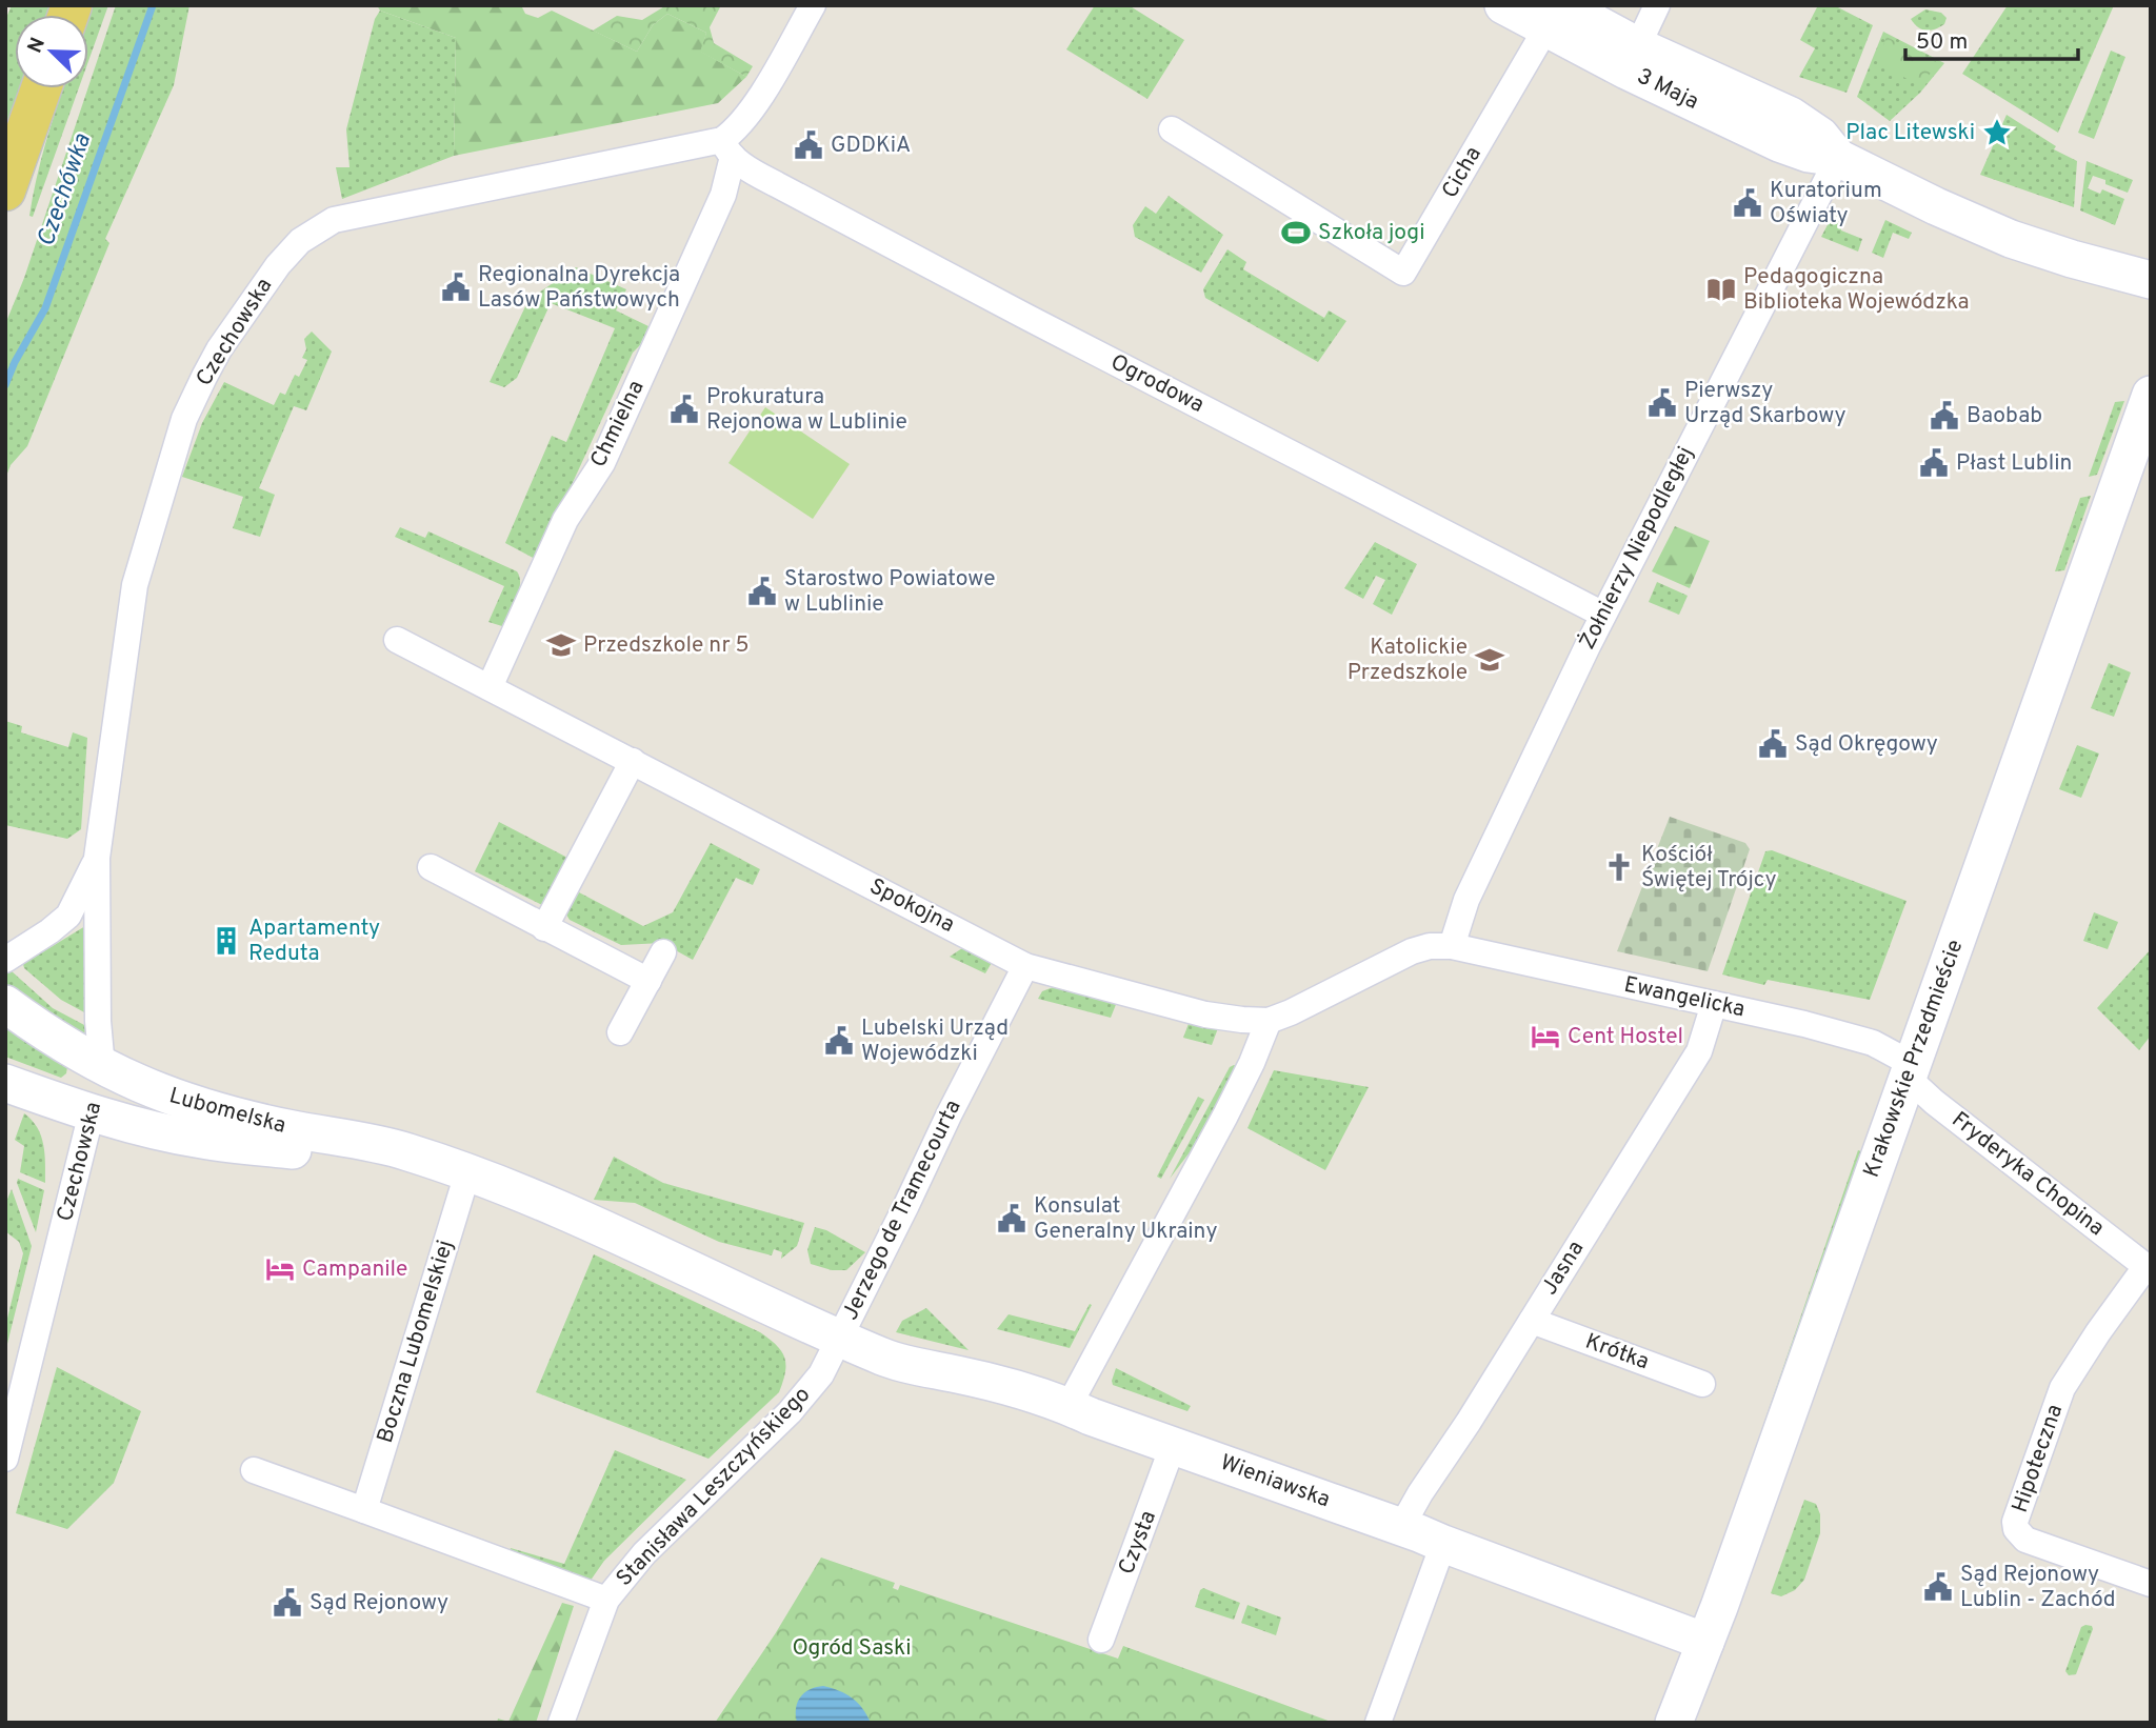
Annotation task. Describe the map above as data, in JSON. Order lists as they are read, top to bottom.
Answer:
{
  "streets": {
    "street": [
      "3 Maja",
      "Cicha",
      "Czechowska",
      "Ogrodowa",
      "Chmielna",
      "Żołnierzy Niepodległej",
      "Spokojna",
      "Ewangelicka",
      "Krakowskie Przedmieście",
      "Lubomelska",
      "Fryderyka Chopina",
      "Jerzego de Tramecourta",
      "Jasna",
      "Boczna Lubomelskiej",
      "Krótka",
      "Hipoteczna",
      "Wieniawska",
      "Stanisława Leszczyńskiego",
      "Czysta"
    ]
  },
  "crossings": [
    ["3 Maja", "Cicha"],
    ["3 Maja", "Żołnierzy Niepodległej"],
    ["Czechowska", "Ogrodowa"],
    ["Czechowska", "Chmielna"],
    ["Czechowska", "Lubomelska"],
    ["Ogrodowa", "Chmielna"],
    ["Ogrodowa", "Żołnierzy Niepodległej"],
    ["Chmielna", "Spokojna"],
    ["Żołnierzy Niepodległej", "Spokojna"],
    ["Żołnierzy Niepodległej", "Ewangelicka"],
    ["Spokojna", "Ewangelicka"],
    ["Spokojna", "Jerzego de Tramecourta"],
    ["Ewangelicka", "Krakowskie Przedmieście"],
    ["Ewangelicka", "Fryderyka Chopina"],
    ["Ewangelicka", "Jasna"],
    ["Krakowskie Przedmieście", "Fryderyka Chopina"],
    ["Krakowskie Przedmieście", "Wieniawska"],
    ["Lubomelska", "Jerzego de Tramecourta"],
    ["Lubomelska", "Boczna Lubomelskiej"],
    ["Lubomelska", "Wieniawska"],
    ["Lubomelska", "Stanisława Leszczyńskiego"],
    ["Fryderyka Chopina", "Hipoteczna"],
    ["Jerzego de Tramecourta", "Wieniawska"],
    ["Jerzego de Tramecourta", "Stanisława Leszczyńskiego"],
    ["Jasna", "Krótka"],
    ["Jasna", "Wieniawska"],
    ["Wieniawska", "Stanisława Leszczyńskiego"],
    ["Wieniawska", "Czysta"]
  ],
  "water": ["Czechówka"],
  "parks": ["Ogród Saski"],
  "places": {
    "place": ["Plac Litewski"],
    "public building": [
      "GDDKiA",
      "Kuratorium Oświaty",
      "Regionalna Dyrekcja Lasów Państwowych",
      "Pierwszy Urząd Skarbowy",
      "Prokuratura Rejonowa w Lublinie",
      "Baobab",
      "Płast Lublin",
      "Starostwo Powiatowe w Lublinie",
      "Sąd Okręgowy",
      "Lubelski Urząd Wojewódzki",
      "Konsulat Generalny Ukrainy",
      "Sąd Rejonowy Lublin - Zachód",
      "Sąd Rejonowy"
    ],
    "sports": ["Szkoła jogi"],
    "library": ["Pedagogiczna Biblioteka Wojewódzka"],
    "school or university": ["Przedszkole nr 5", "Katolickie Przedszkole"],
    "church": ["Kościół Świętej Trójcy"],
    "building": ["Apartamenty Reduta"],
    "hotel": ["Cent Hostel", "Campanile"]
  },
  "scale_bar": "50 m",
  "north": "top left"
}
